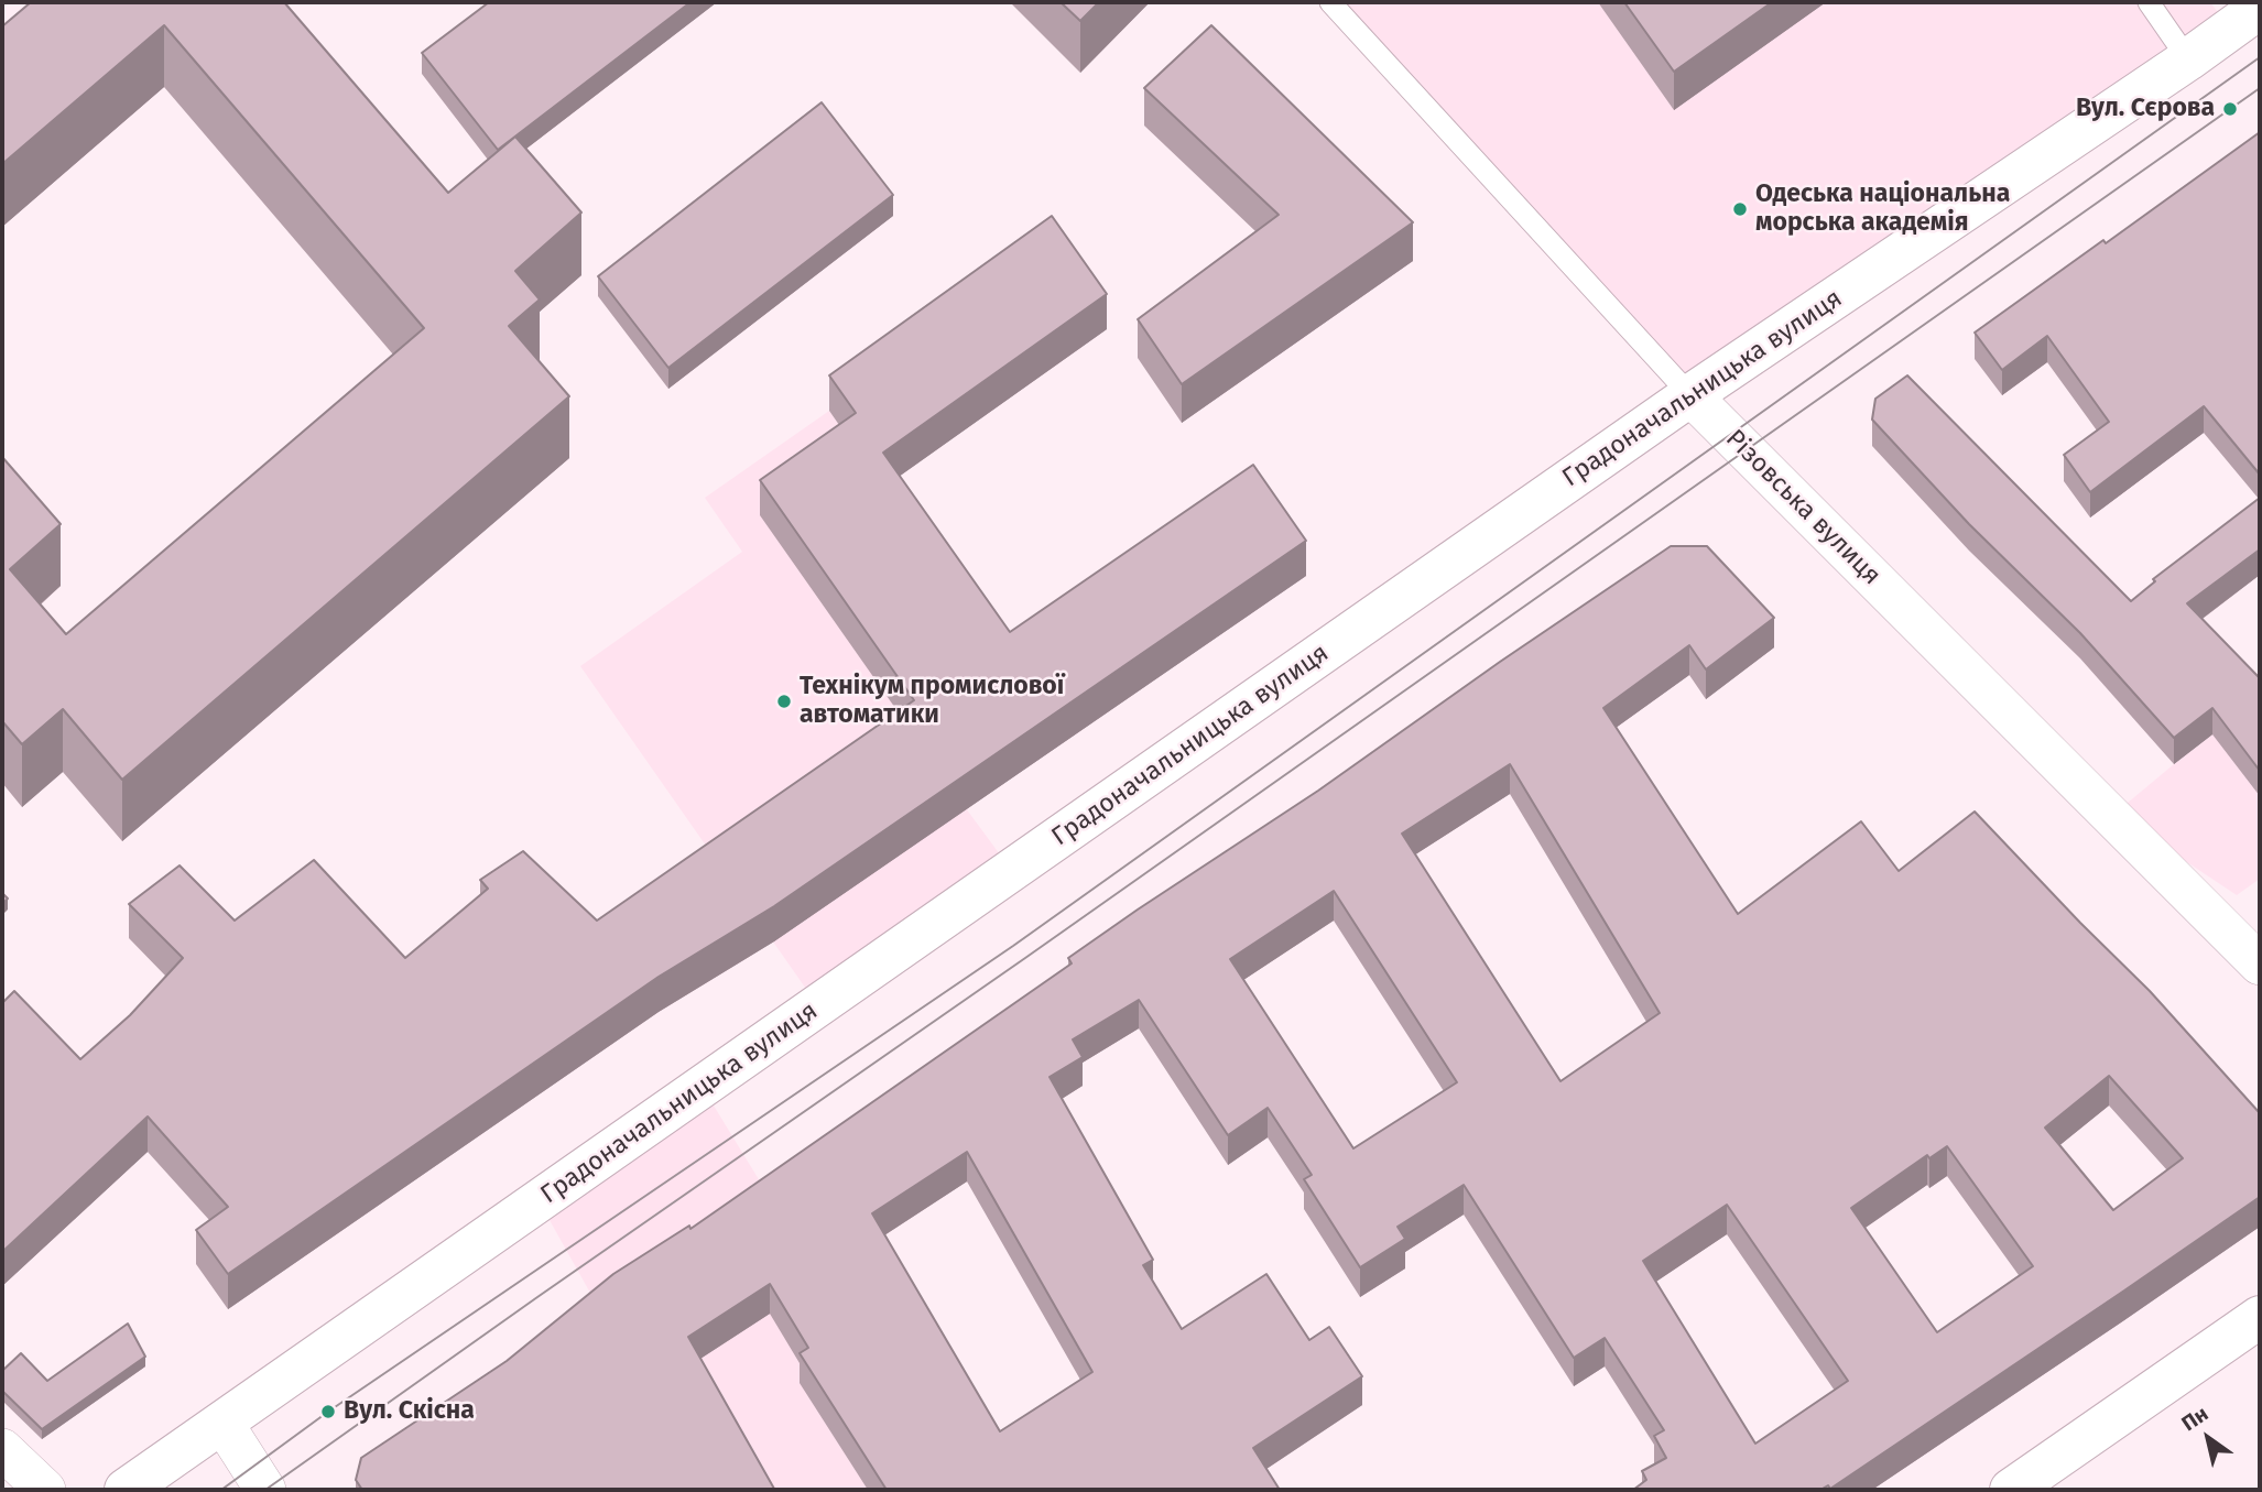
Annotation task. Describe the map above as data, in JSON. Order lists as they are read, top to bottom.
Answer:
{
  "streets": {
    "street": ["Градоначальницька вулиця", "Різовська вулиця"]
  },
  "crossings": [
    ["Градоначальницька вулиця", "Різовська вулиця"]
  ],
  "places": [
    "Вул. Сєрова",
    "Одеська національна морська академія",
    "Технікум промислової автоматики",
    "Вул. Скісна"
  ],
  "north": "top left"
}
